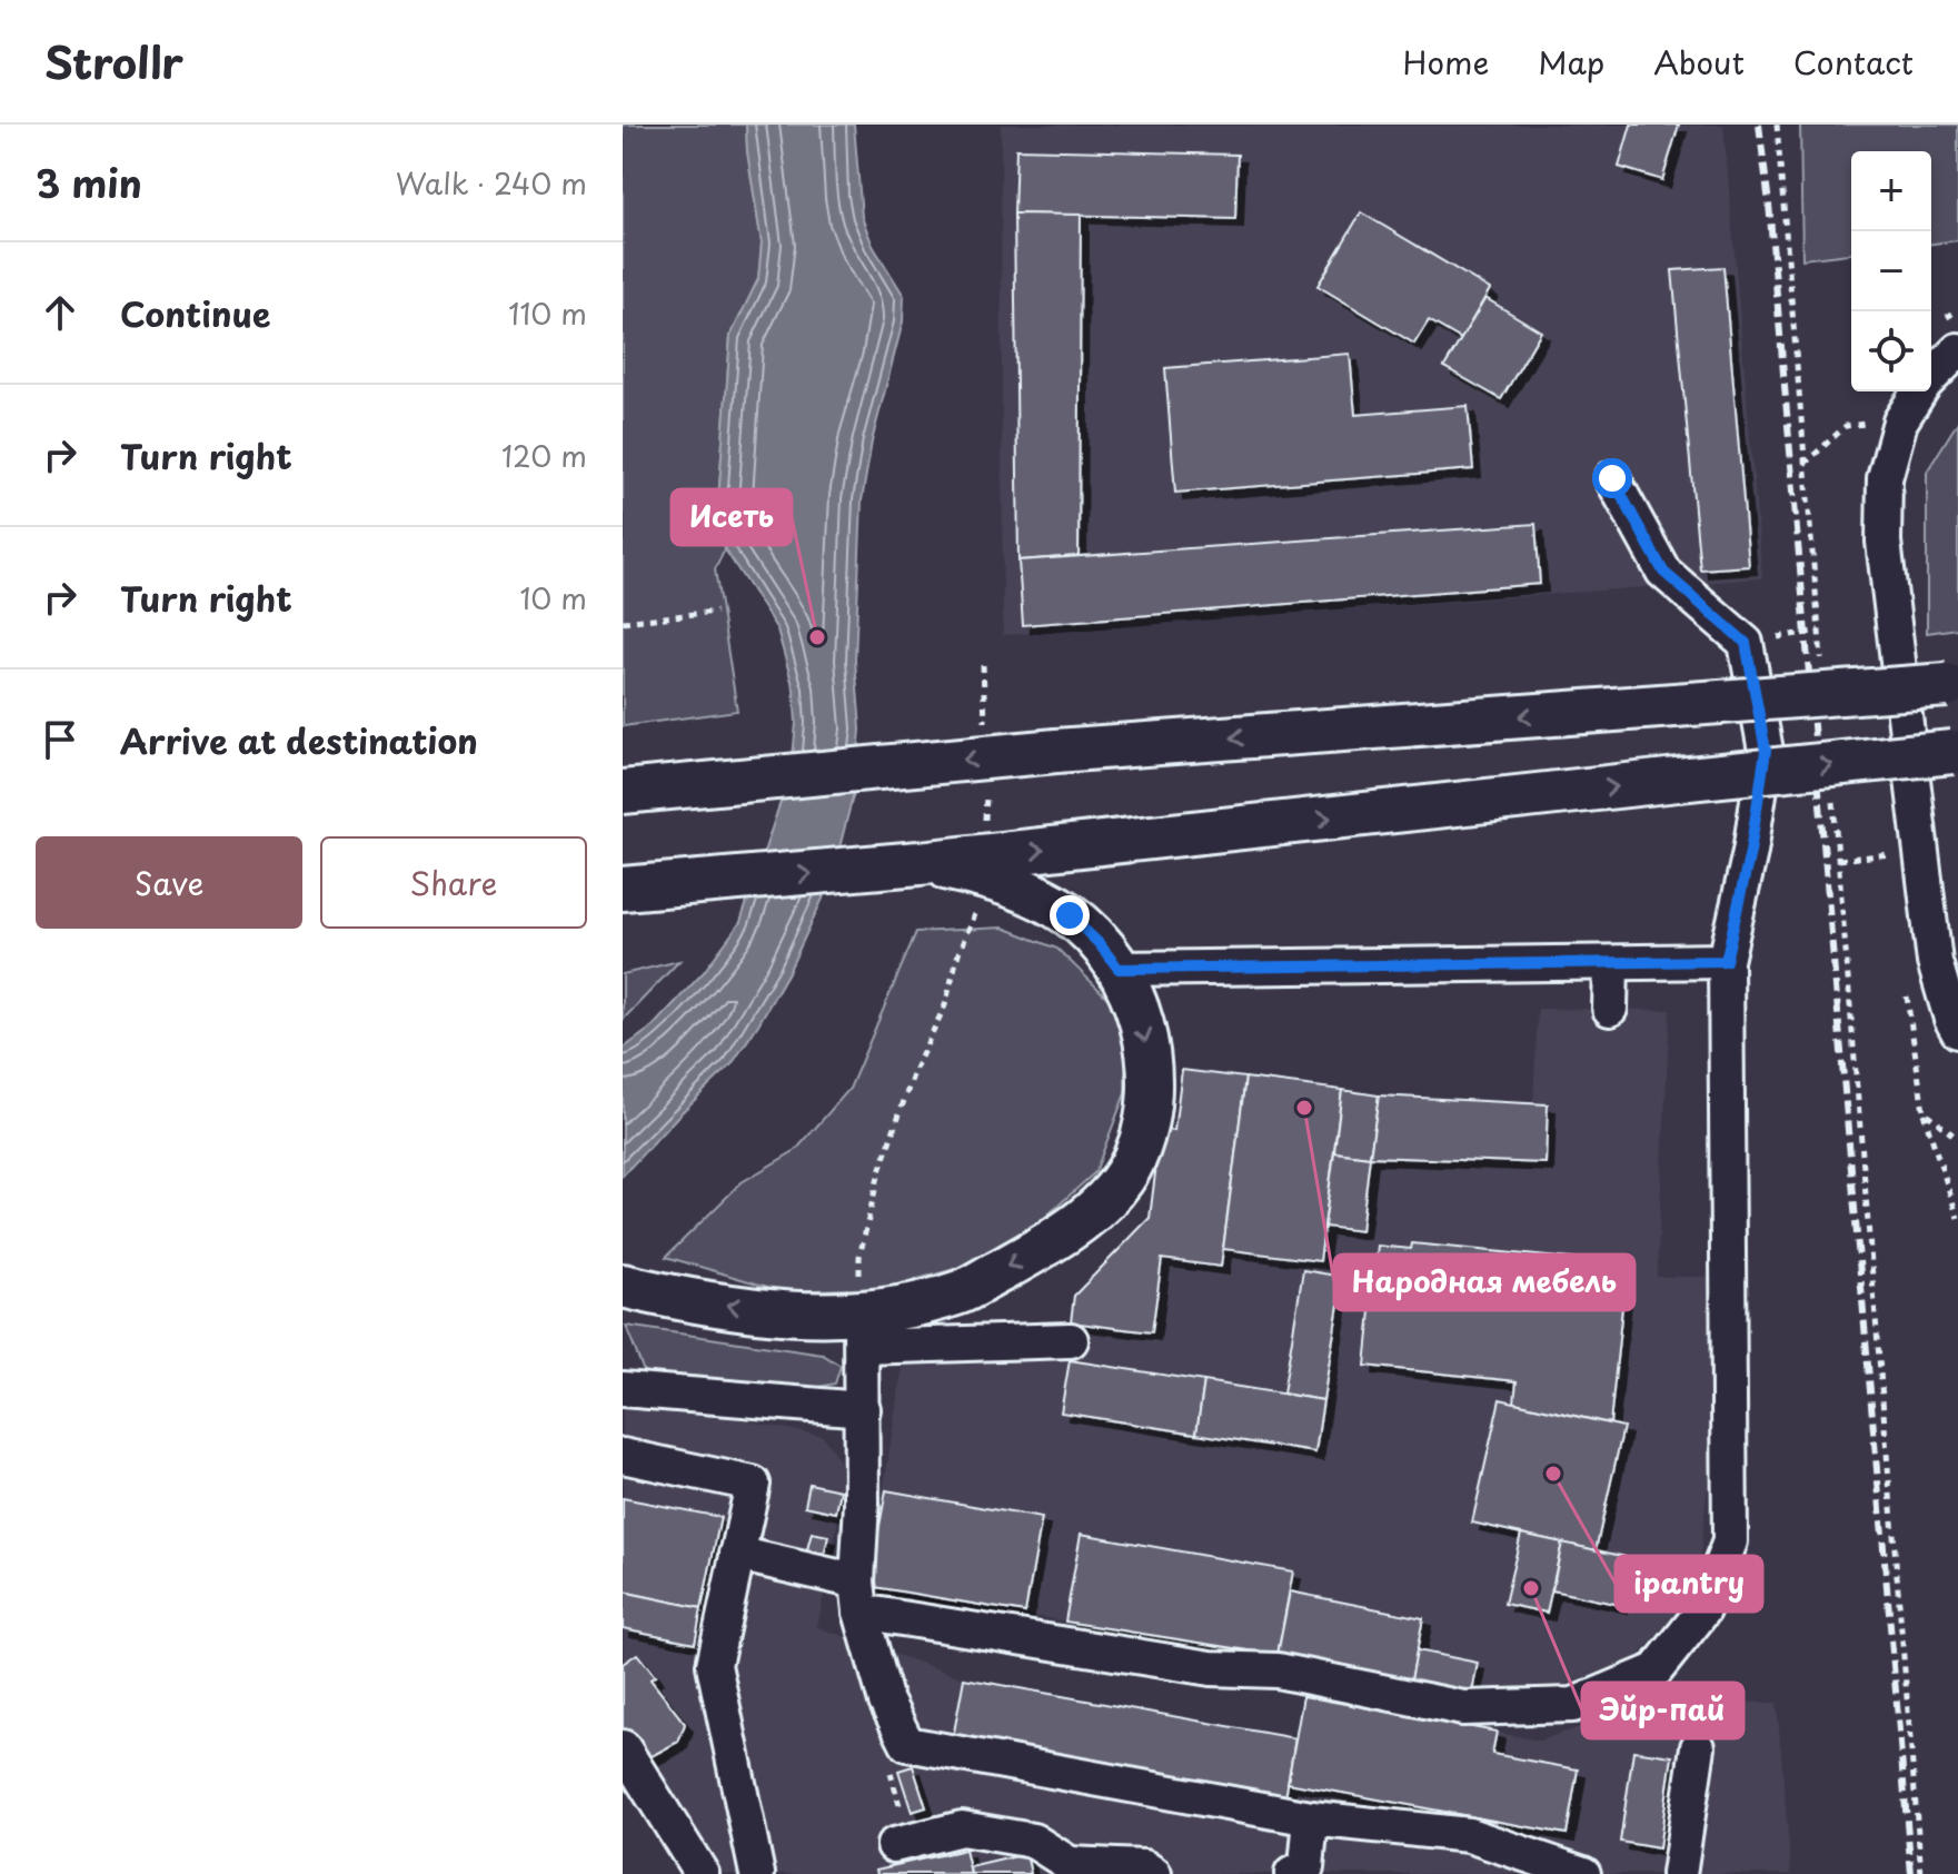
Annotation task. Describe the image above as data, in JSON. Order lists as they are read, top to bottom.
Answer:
{
  "places": [
    "Исеть",
    "Народная мебель",
    "ipantry",
    "Эйр-пай"
  ],
  "page": {
    "header": "Strollr",
    "nav": [
      "Home",
      "Map",
      "About",
      "Contact"
    ],
    "heading": ["3 min", "Walk · 240 m"],
    "map_buttons": ["+", "−"],
    "list": [
      ["Continue", "110 m"],
      ["Turn right", "120 m"],
      ["Turn right", "10 m"],
      "Arrive at destination"
    ],
    "buttons": ["Save", "Share"]
  }
}
